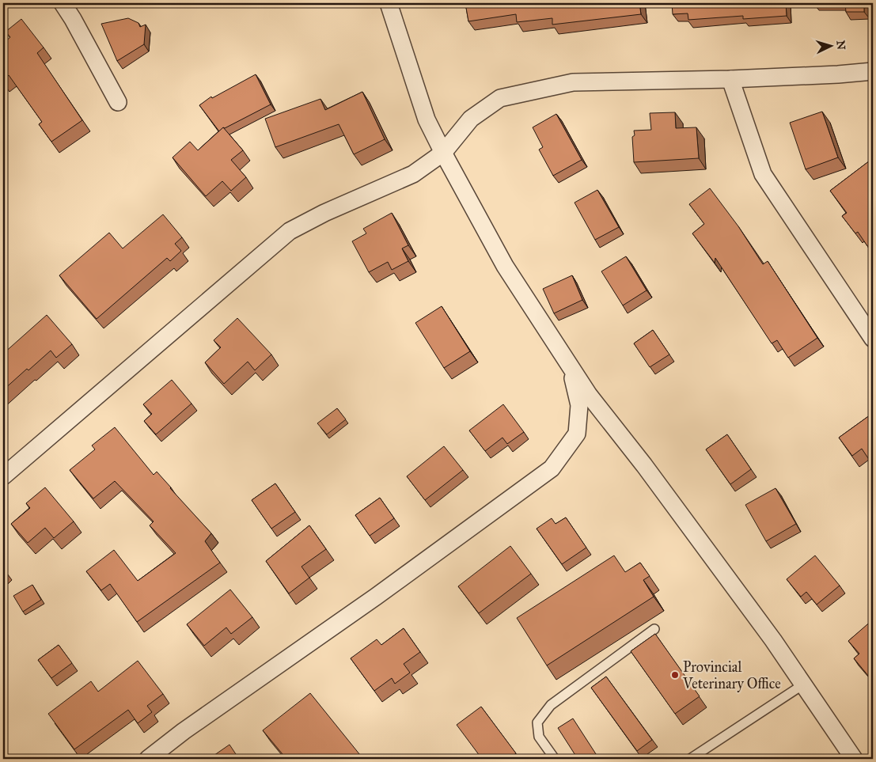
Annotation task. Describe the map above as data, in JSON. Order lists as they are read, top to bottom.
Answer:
{
  "places": ["Provincial Veterinary Office"],
  "north": "right"
}
